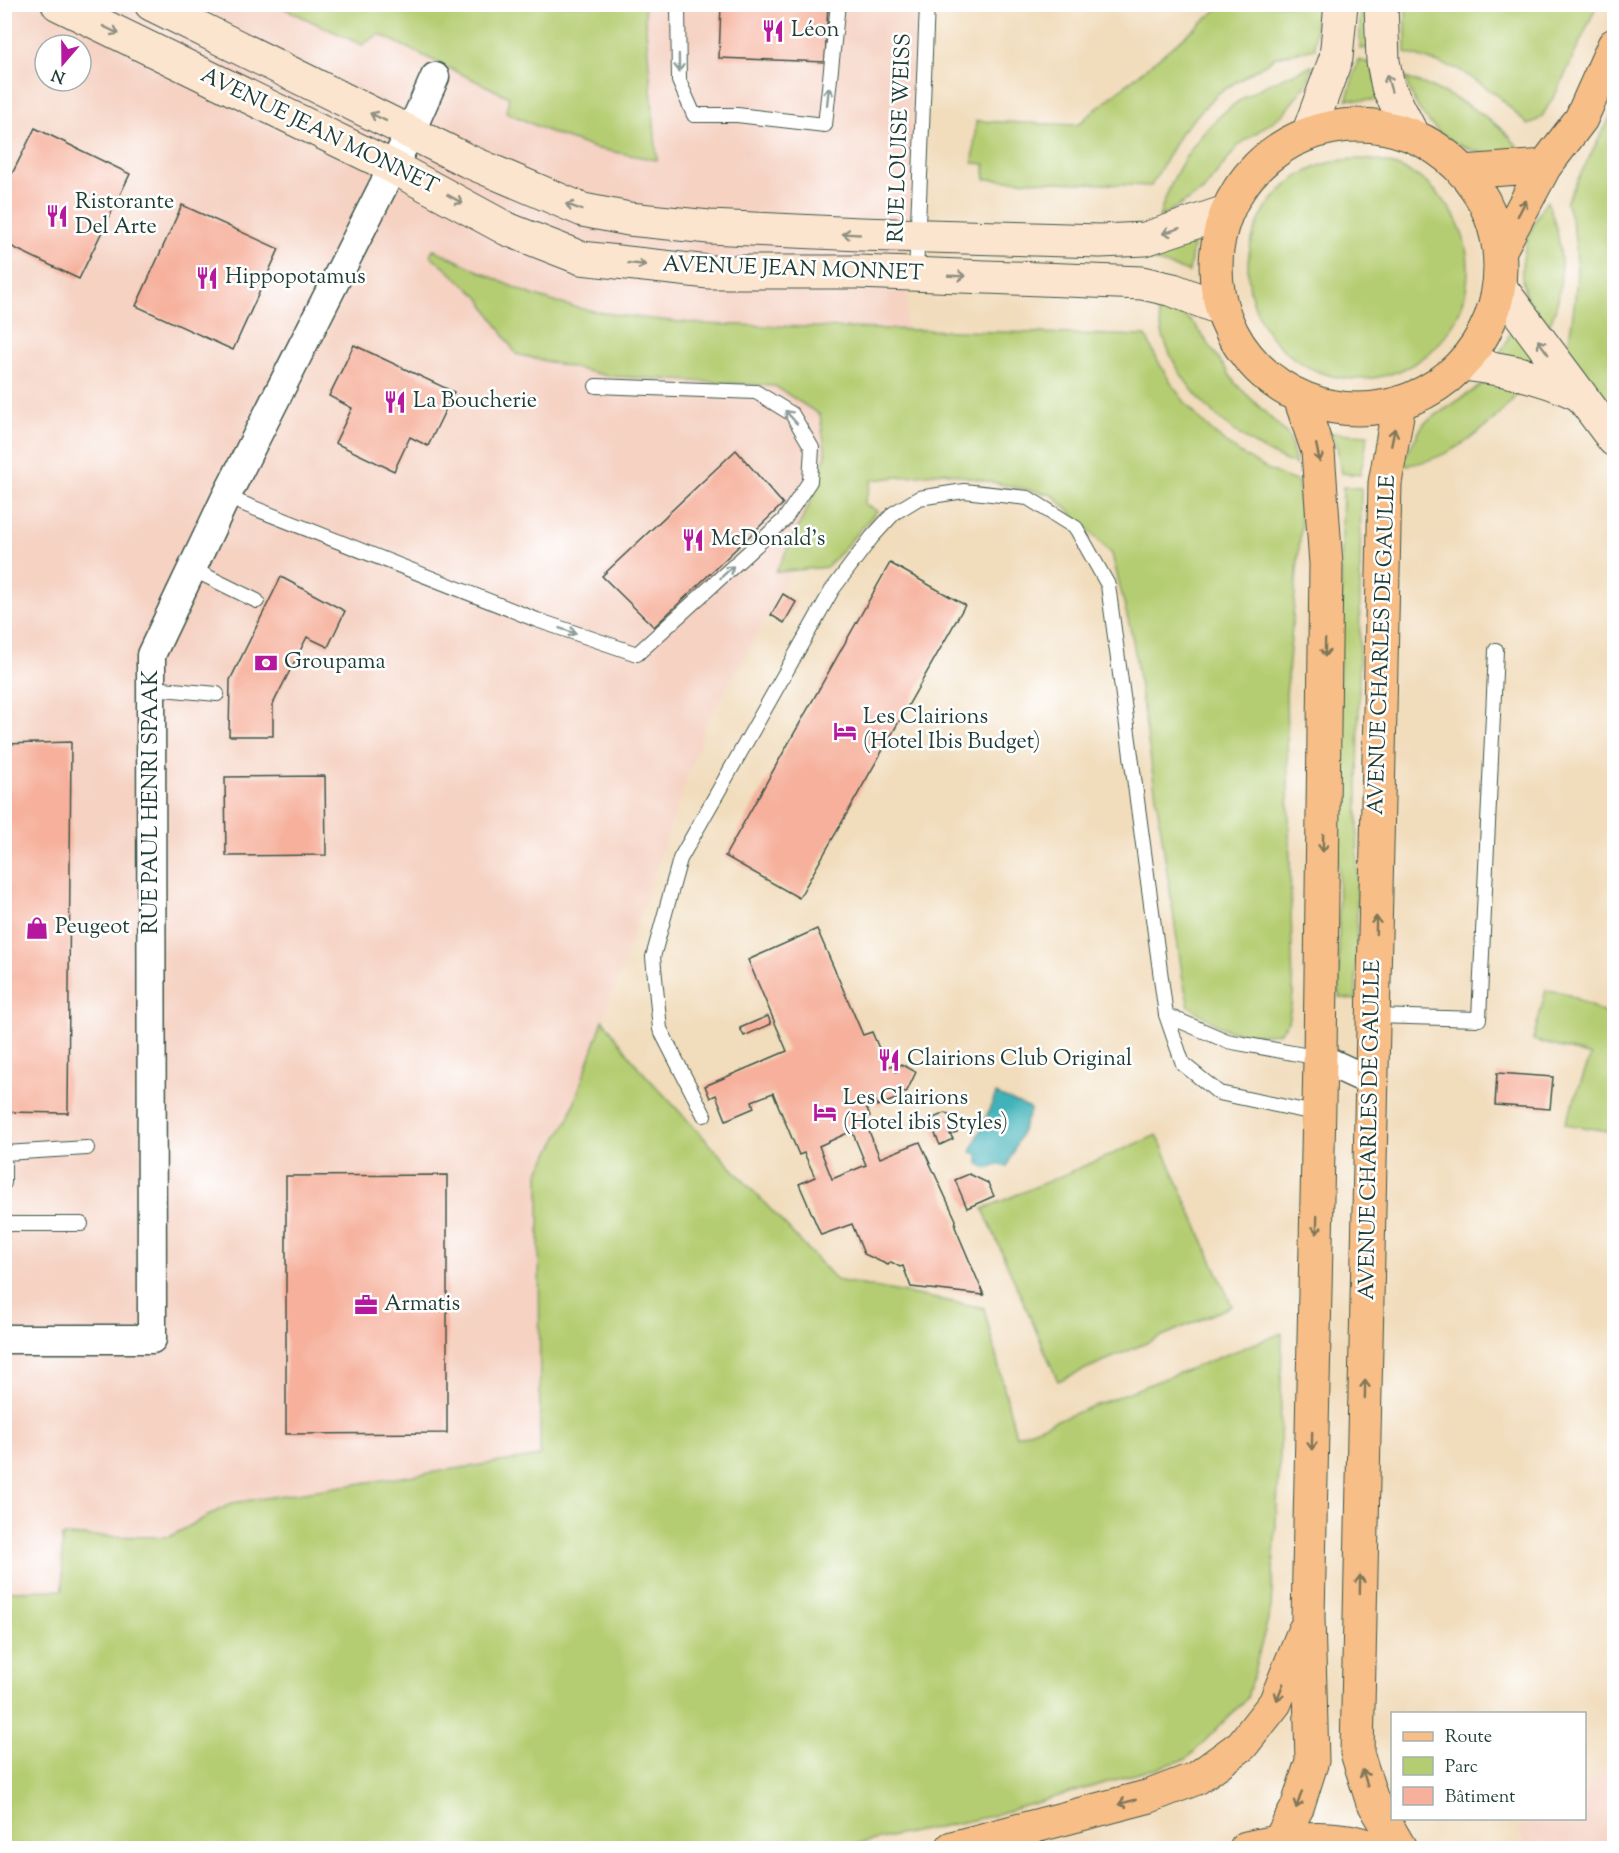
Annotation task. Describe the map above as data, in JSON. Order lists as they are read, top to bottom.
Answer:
{
  "streets": {
    "main road": ["AVENUE CHARLES DE GAULLE"],
    "street": ["AVENUE JEAN MONNET", "RUE PAUL HENRI SPAAK"],
    "lane": ["RUE LOUISE WEISS"]
  },
  "crossings": [
    ["AVENUE JEAN MONNET", "RUE LOUISE WEISS"],
    ["AVENUE JEAN MONNET", "RUE PAUL HENRI SPAAK"]
  ],
  "places": {
    "restaurant": [
      "Léon",
      "Ristorante Del Arte",
      "Hippopotamus",
      "La Boucherie",
      "McDonald's",
      "Clairions Club Original"
    ],
    "bank": ["Groupama"],
    "hotel": ["Les Clairions (Hotel Ibis Budget)", "Les Clairions (Hotel ibis Styles)"],
    "shop": ["Peugeot"],
    "office": ["Armatis"]
  },
  "legend": ["Route", "Parc", "Bâtiment"],
  "north": "bottom"
}
